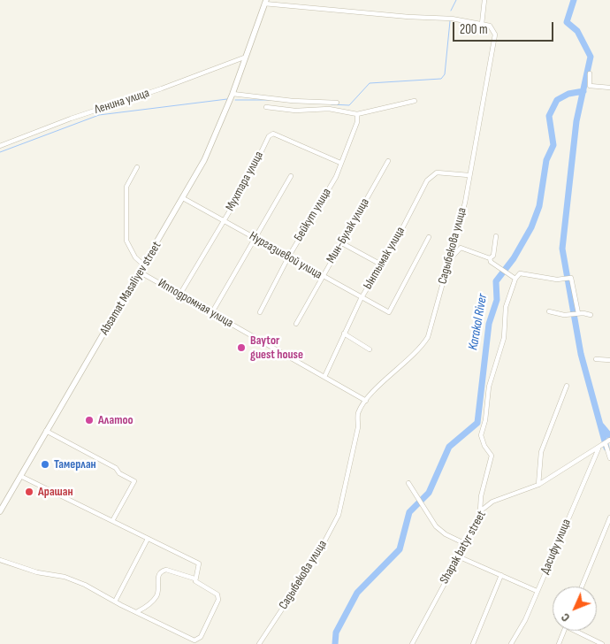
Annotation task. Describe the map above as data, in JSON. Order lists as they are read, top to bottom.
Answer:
{
  "streets": {
    "street": [
      "Ленина улица",
      "Мухтара улица",
      "Бейкут улица",
      "Мин-Булак улица",
      "Садыбекова улица",
      "Нургазиевой улица",
      "Ынтымак улица",
      "Absamat Masaliyev street",
      "Ипподромная улица",
      "Дасифу улица",
      "Shapak batyr street"
    ]
  },
  "crossings": [
    ["Ленина улица", "Absamat Masaliyev street"],
    ["Мухтара улица", "Бейкут улица"],
    ["Мухтара улица", "Нургазиевой улица"],
    ["Мухтара улица", "Ипподромная улица"],
    ["Бейкут улица", "Нургазиевой улица"],
    ["Мин-Булак улица", "Нургазиевой улица"],
    ["Садыбекова улица", "Ынтымак улица"],
    ["Садыбекова улица", "Ипподромная улица"],
    ["Нургазиевой улица", "Ынтымак улица"],
    ["Нургазиевой улица", "Absamat Masaliyev street"],
    ["Ынтымак улица", "Ипподромная улица"],
    ["Absamat Masaliyev street", "Ипподромная улица"],
    ["Дасифу улица", "Shapak batyr street"]
  ],
  "water": ["Karakol River"],
  "places": [
    "Baytor guest house",
    "Алатоо",
    "Тамерлан",
    "Арашан"
  ],
  "scale_bar": "200 m",
  "north": "bottom left"
}
